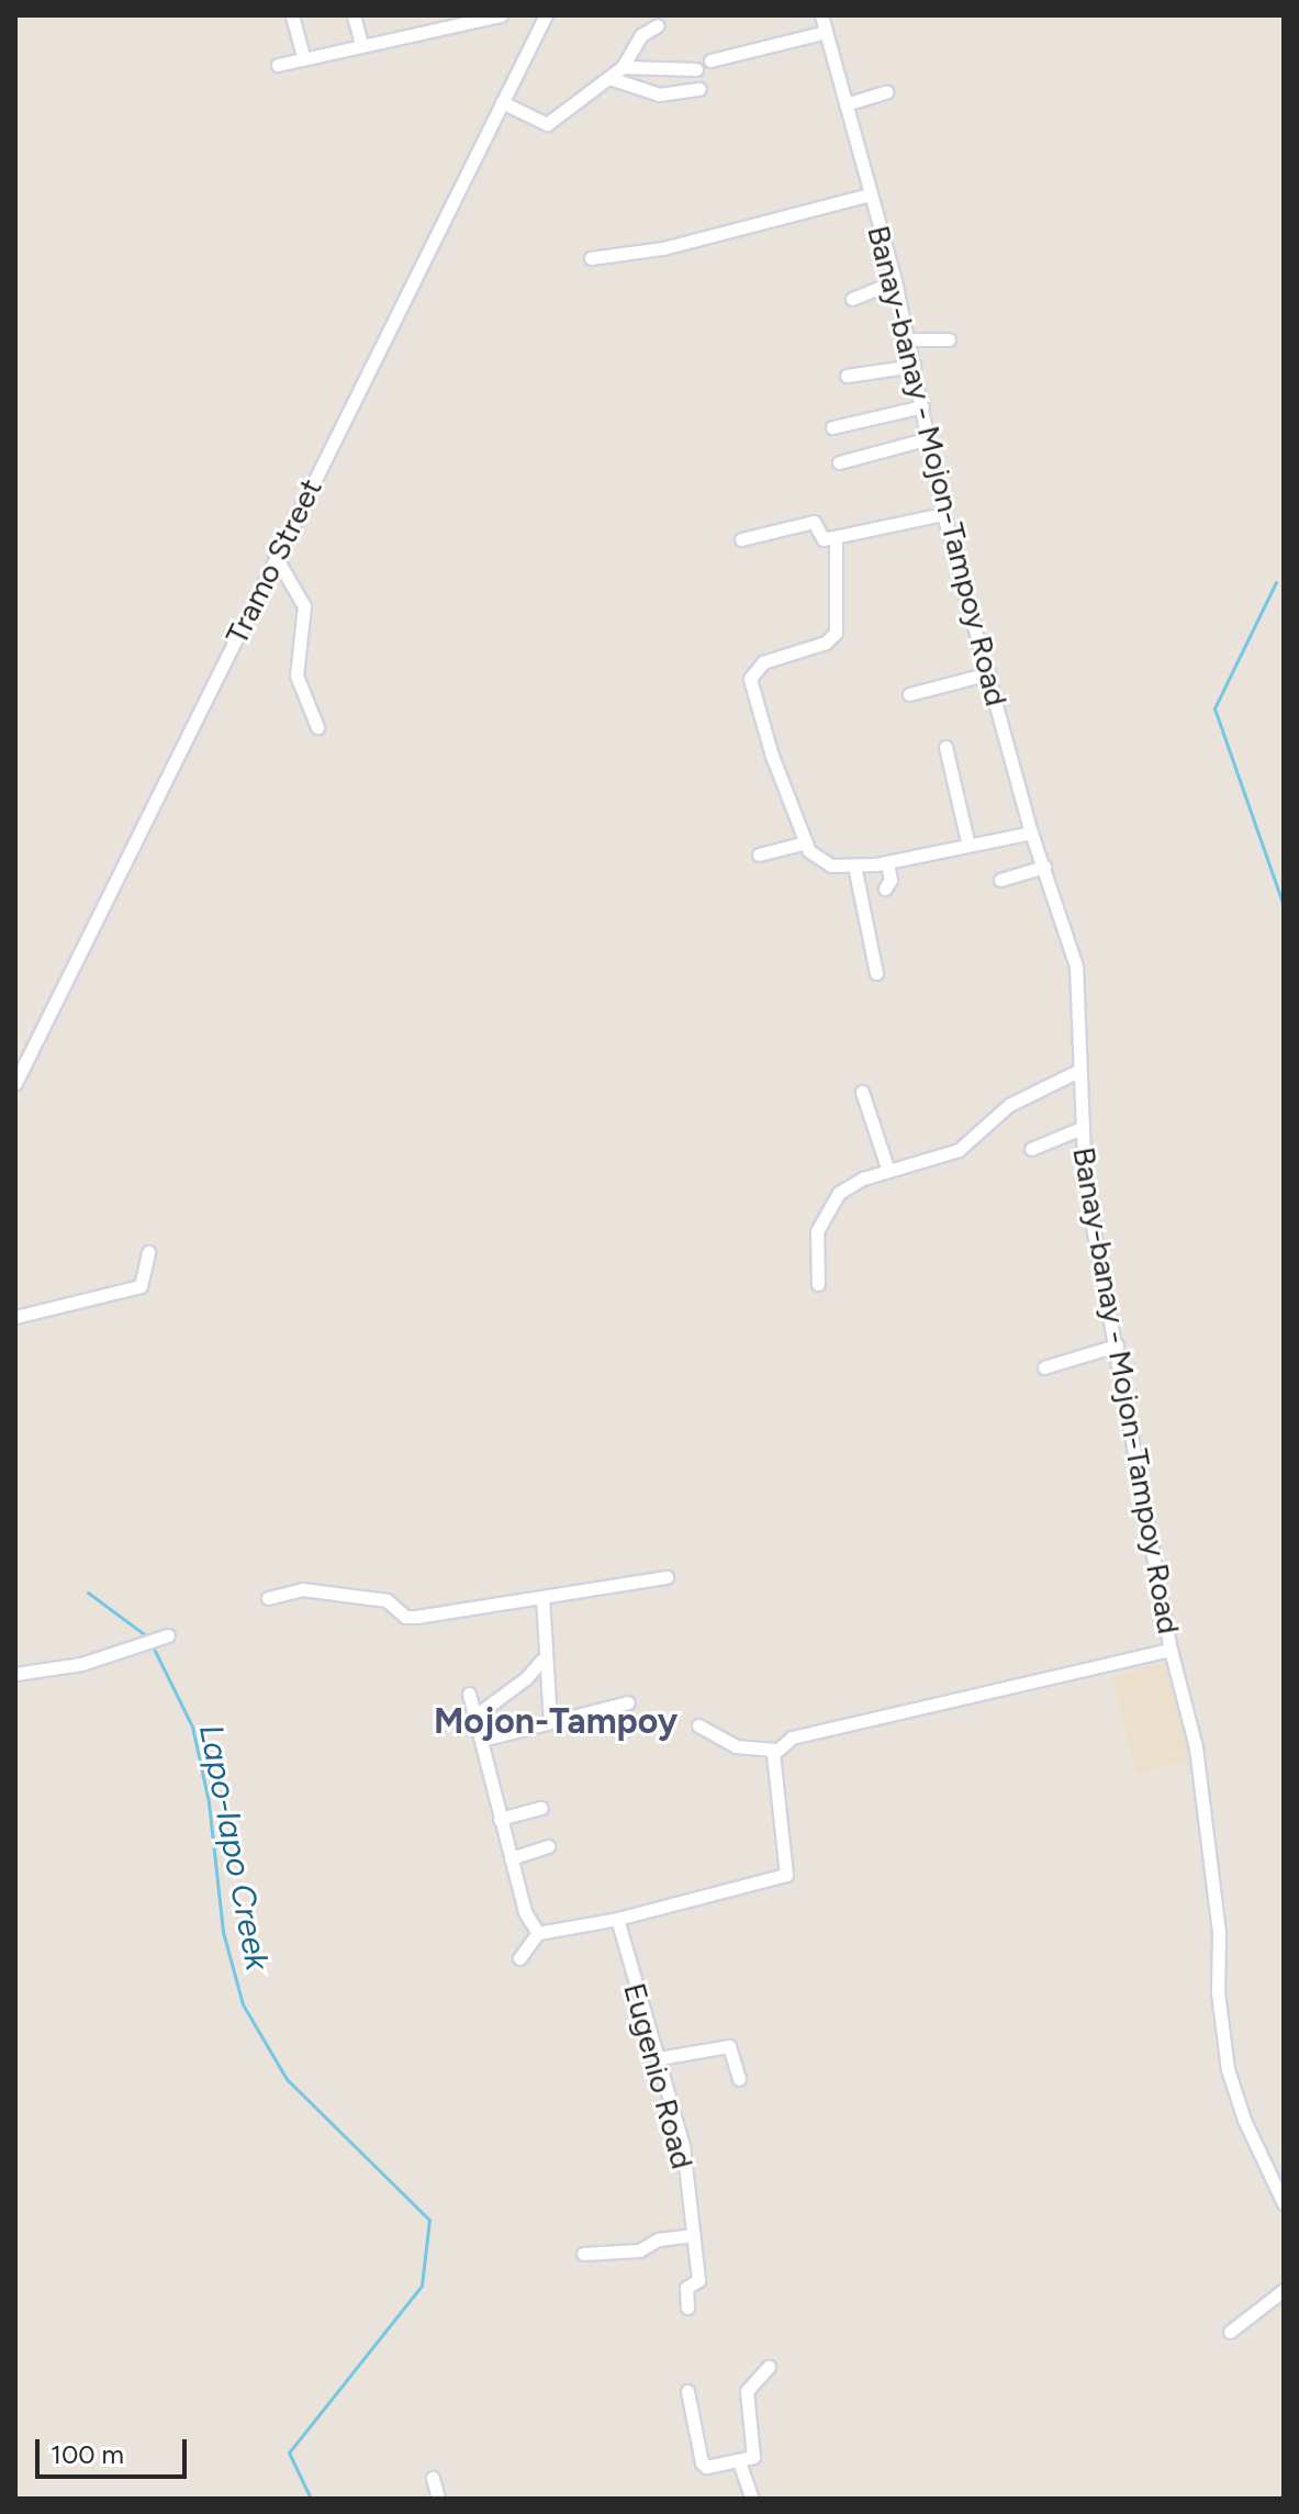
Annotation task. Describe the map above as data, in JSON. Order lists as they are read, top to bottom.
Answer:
{
  "streets": {
    "street": ["Banay-banay - Mojon-Tampoy Road", "Tramo Street", "Eugenio Road"]
  },
  "districts": ["Mojon-Tampoy"],
  "water": ["Lapo-lapo Creek"],
  "scale_bar": "100 m"
}
